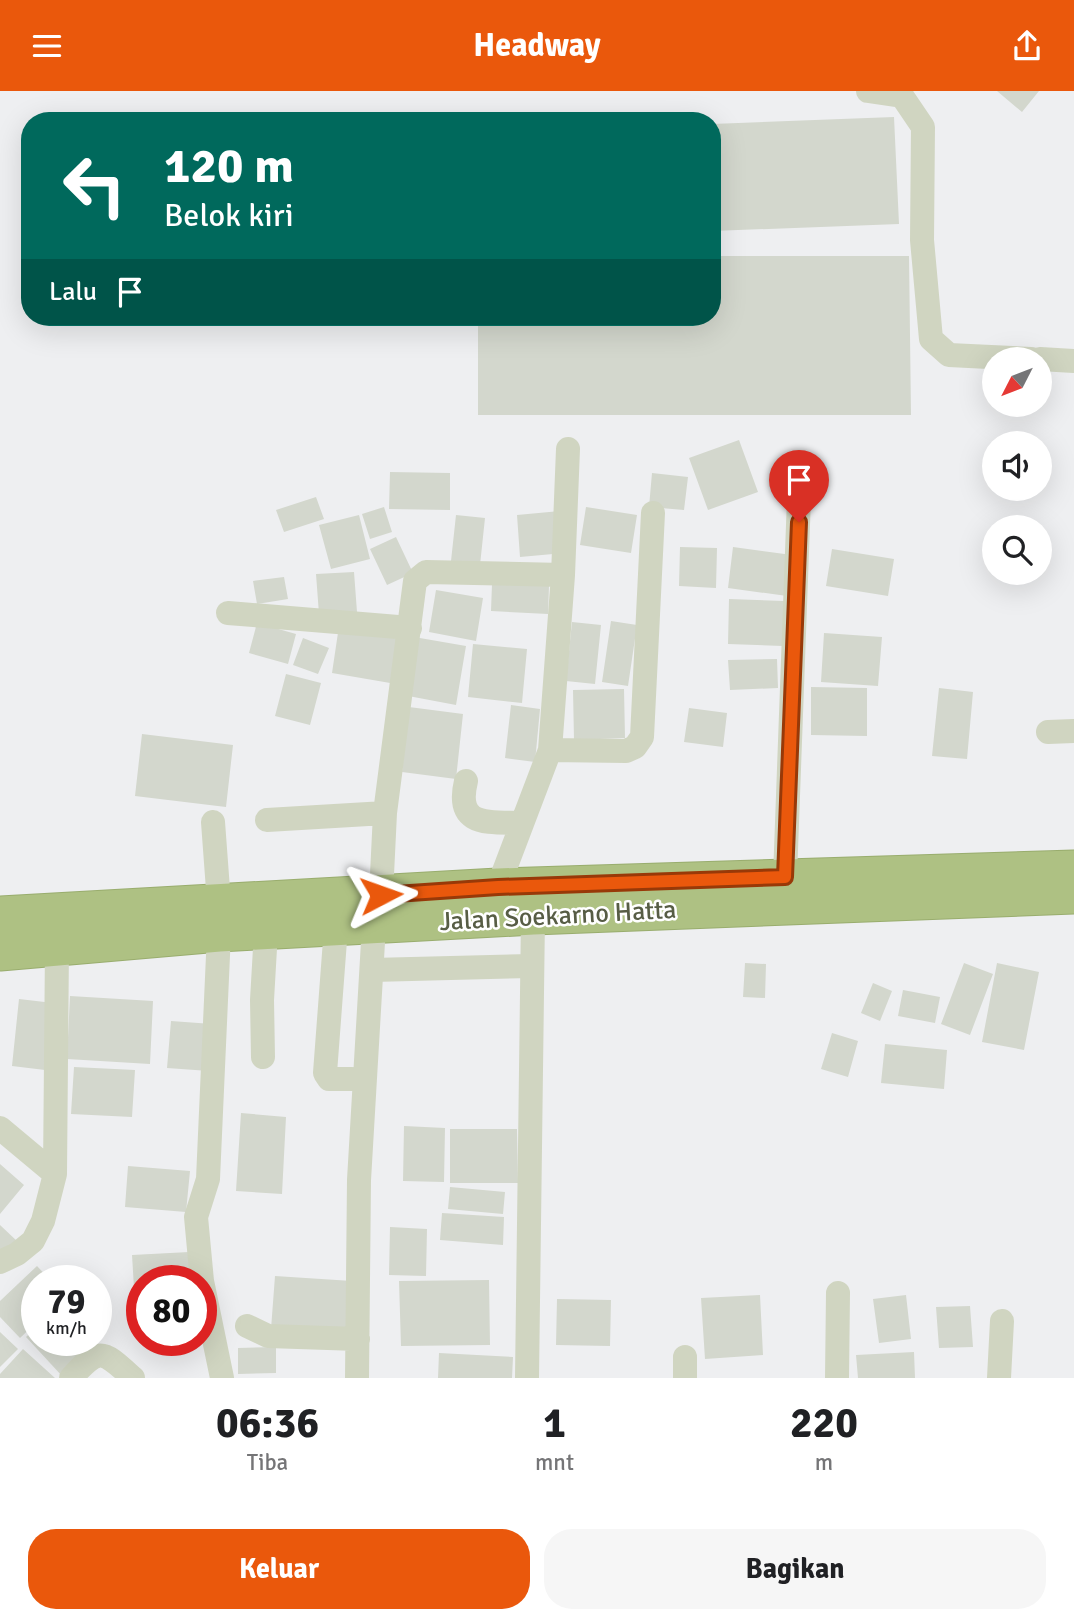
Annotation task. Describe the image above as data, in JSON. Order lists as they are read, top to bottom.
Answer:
{
  "streets": {
    "highway": ["Jalan Soekarno Hatta"]
  },
  "north": "bottom left",
  "page": {
    "header": "Headway",
    "turn": ["120 m", "Belok kiri"],
    "then": "Lalu",
    "speed": "79 km/h",
    "limit": "80",
    "eta": [
      "06:36",
      "Tiba",
      "1",
      "mnt",
      "220",
      "m"
    ],
    "buttons": ["Keluar", "Bagikan"]
  }
}
